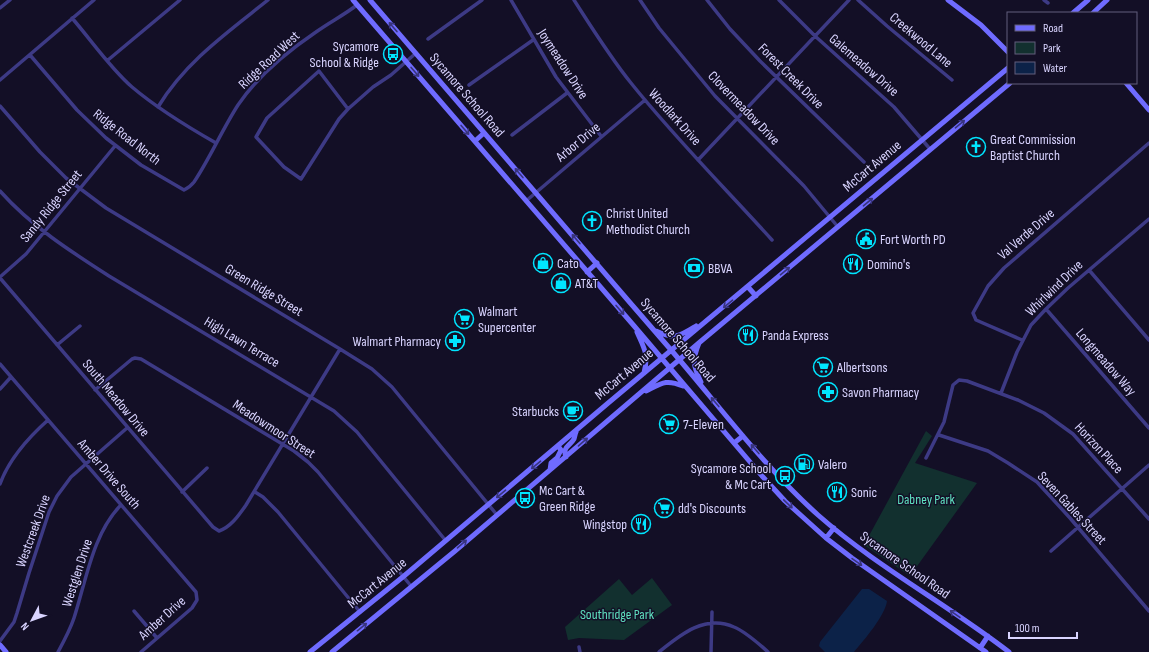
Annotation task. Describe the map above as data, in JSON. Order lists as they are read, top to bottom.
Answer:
{
  "streets": {
    "main road": ["Sycamore School Road", "McCart Avenue"],
    "street": [
      "Creekwood Lane",
      "Ridge Road West",
      "Joymeadow Drive",
      "Galemeadow Drive",
      "Forest Creek Drive",
      "Clovermeadow Drive",
      "Woodlark Drive",
      "Ridge Road North",
      "Arbor Drive",
      "Sandy Ridge Street",
      "Val Verde Drive",
      "Whirlwind Drive",
      "Green Ridge Street",
      "High Lawn Terrace",
      "Longmeadow Way",
      "South Meadow Drive",
      "Meadowmoor Street",
      "Horizon Place",
      "Amber Drive South",
      "Seven Gables Street",
      "Westcreek Drive",
      "Westglen Drive",
      "Amber Drive"
    ]
  },
  "crossings": [
    ["Ridge Road West", "Sycamore School Road"],
    ["Ridge Road West", "Ridge Road North"],
    ["Joymeadow Drive", "Arbor Drive"],
    ["Galemeadow Drive", "McCart Avenue"],
    ["Sycamore School Road", "Arbor Drive"],
    ["Sycamore School Road", "McCart Avenue"],
    ["Clovermeadow Drive", "McCart Avenue"],
    ["Woodlark Drive", "Arbor Drive"],
    ["Ridge Road North", "Sandy Ridge Street"],
    ["McCart Avenue", "Green Ridge Street"],
    ["McCart Avenue", "High Lawn Terrace"],
    ["McCart Avenue", "Meadowmoor Street"],
    ["Sandy Ridge Street", "Green Ridge Street"],
    ["Sandy Ridge Street", "High Lawn Terrace"],
    ["Sandy Ridge Street", "South Meadow Drive"],
    ["Val Verde Drive", "Whirlwind Drive"],
    ["Whirlwind Drive", "Longmeadow Way"],
    ["Whirlwind Drive", "Horizon Place"],
    ["South Meadow Drive", "Meadowmoor Street"],
    ["South Meadow Drive", "Westcreek Drive"],
    ["Horizon Place", "Seven Gables Street"],
    ["Amber Drive South", "Westcreek Drive"],
    ["Amber Drive South", "Westglen Drive"],
    ["Amber Drive South", "Amber Drive"]
  ],
  "parks": ["Dabney Park", "Southridge Park"],
  "places": {
    "bus stop": ["Sycamore School & Ridge", "Sycamore School & Mc Cart", "Mc Cart & Green Ridge"],
    "church": ["Great Commission Baptist Church", "Christ United Methodist Church"],
    "public building": ["Fort Worth PD"],
    "shop": ["Cato", "AT&T"],
    "restaurant": [
      "Domino's",
      "Panda Express",
      "Sonic",
      "Wingstop"
    ],
    "bank": ["BBVA"],
    "supermarket": [
      "Walmart Supercenter",
      "Albertsons",
      "7-Eleven",
      "dd's Discounts"
    ],
    "pharmacy": ["Walmart Pharmacy", "Savon Pharmacy"],
    "cafe": ["Starbucks"],
    "fuel station": ["Valero"]
  },
  "legend": ["Road", "Park", "Water"],
  "scale_bar": "100 m",
  "north": "bottom left"
}
